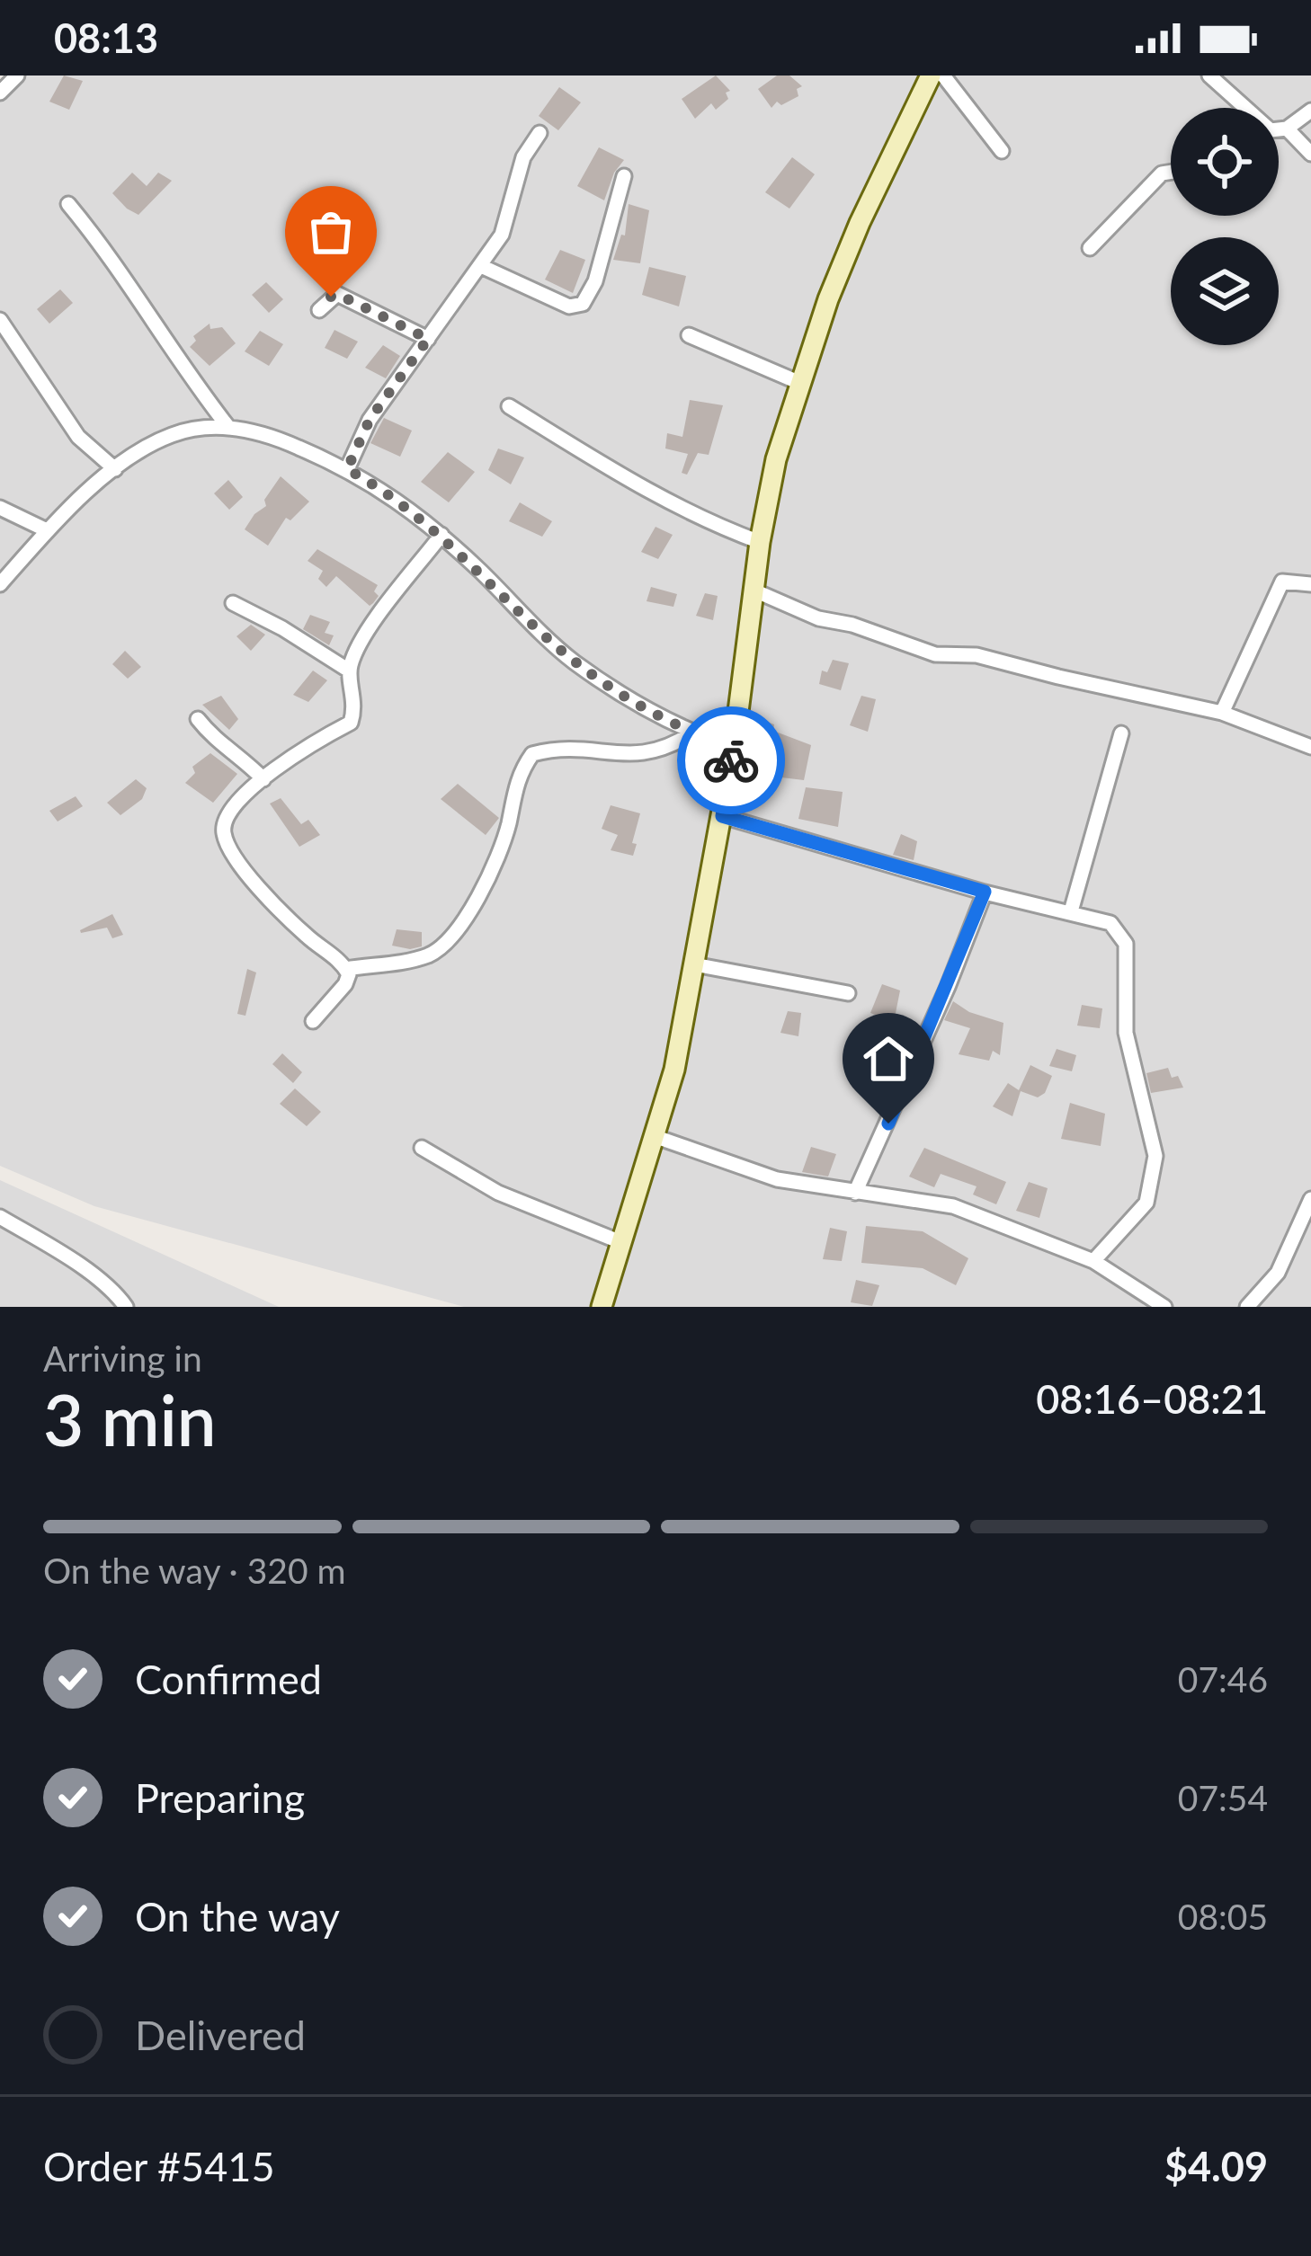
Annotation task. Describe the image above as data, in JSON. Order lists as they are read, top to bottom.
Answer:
{
  "page": {
    "status": "08:13",
    "heading": ["3 min", "Arriving in", "08:16–08:21"],
    "panel": ["Order #5415", "$4.09"],
    "bar": "On the way · 320 m",
    "list": [
      ["Confirmed", "07:46"],
      ["Preparing", "07:54"],
      ["On the way", "08:05"],
      "Delivered"
    ]
  }
}
